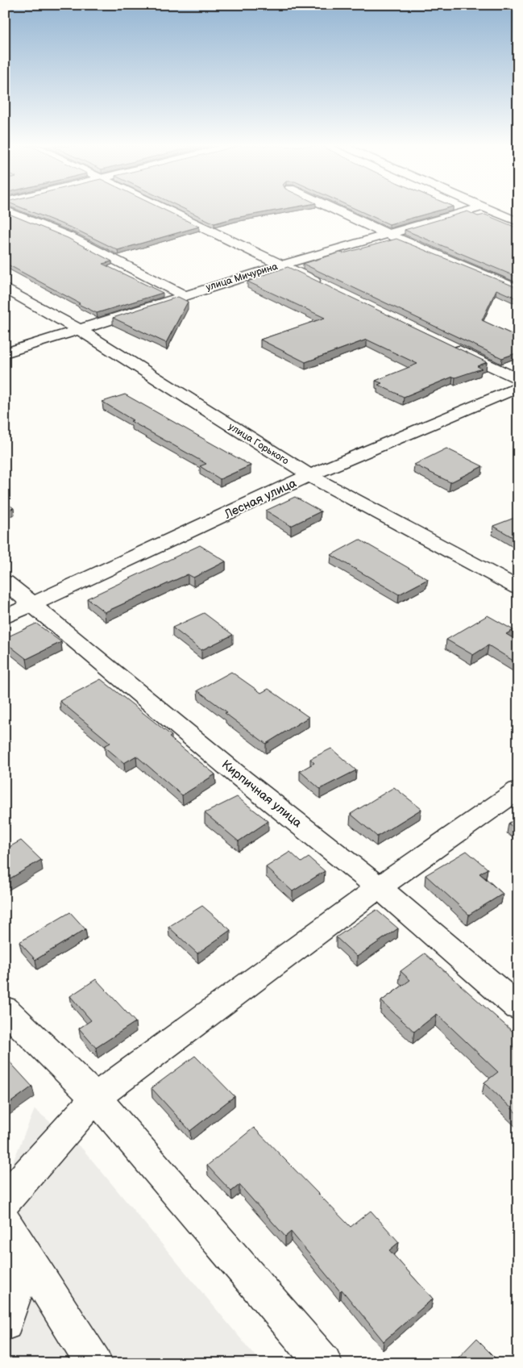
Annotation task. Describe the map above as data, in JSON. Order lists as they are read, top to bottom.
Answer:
{
  "streets": {
    "street": [
      "улица Мичурина",
      "улица Горького",
      "Лесная улица",
      "Кирпичная улица"
    ]
  },
  "crossings": [
    ["улица Мичурина", "улица Горького"],
    ["улица Горького", "Лесная улица"],
    ["Лесная улица", "Кирпичная улица"]
  ]
}
